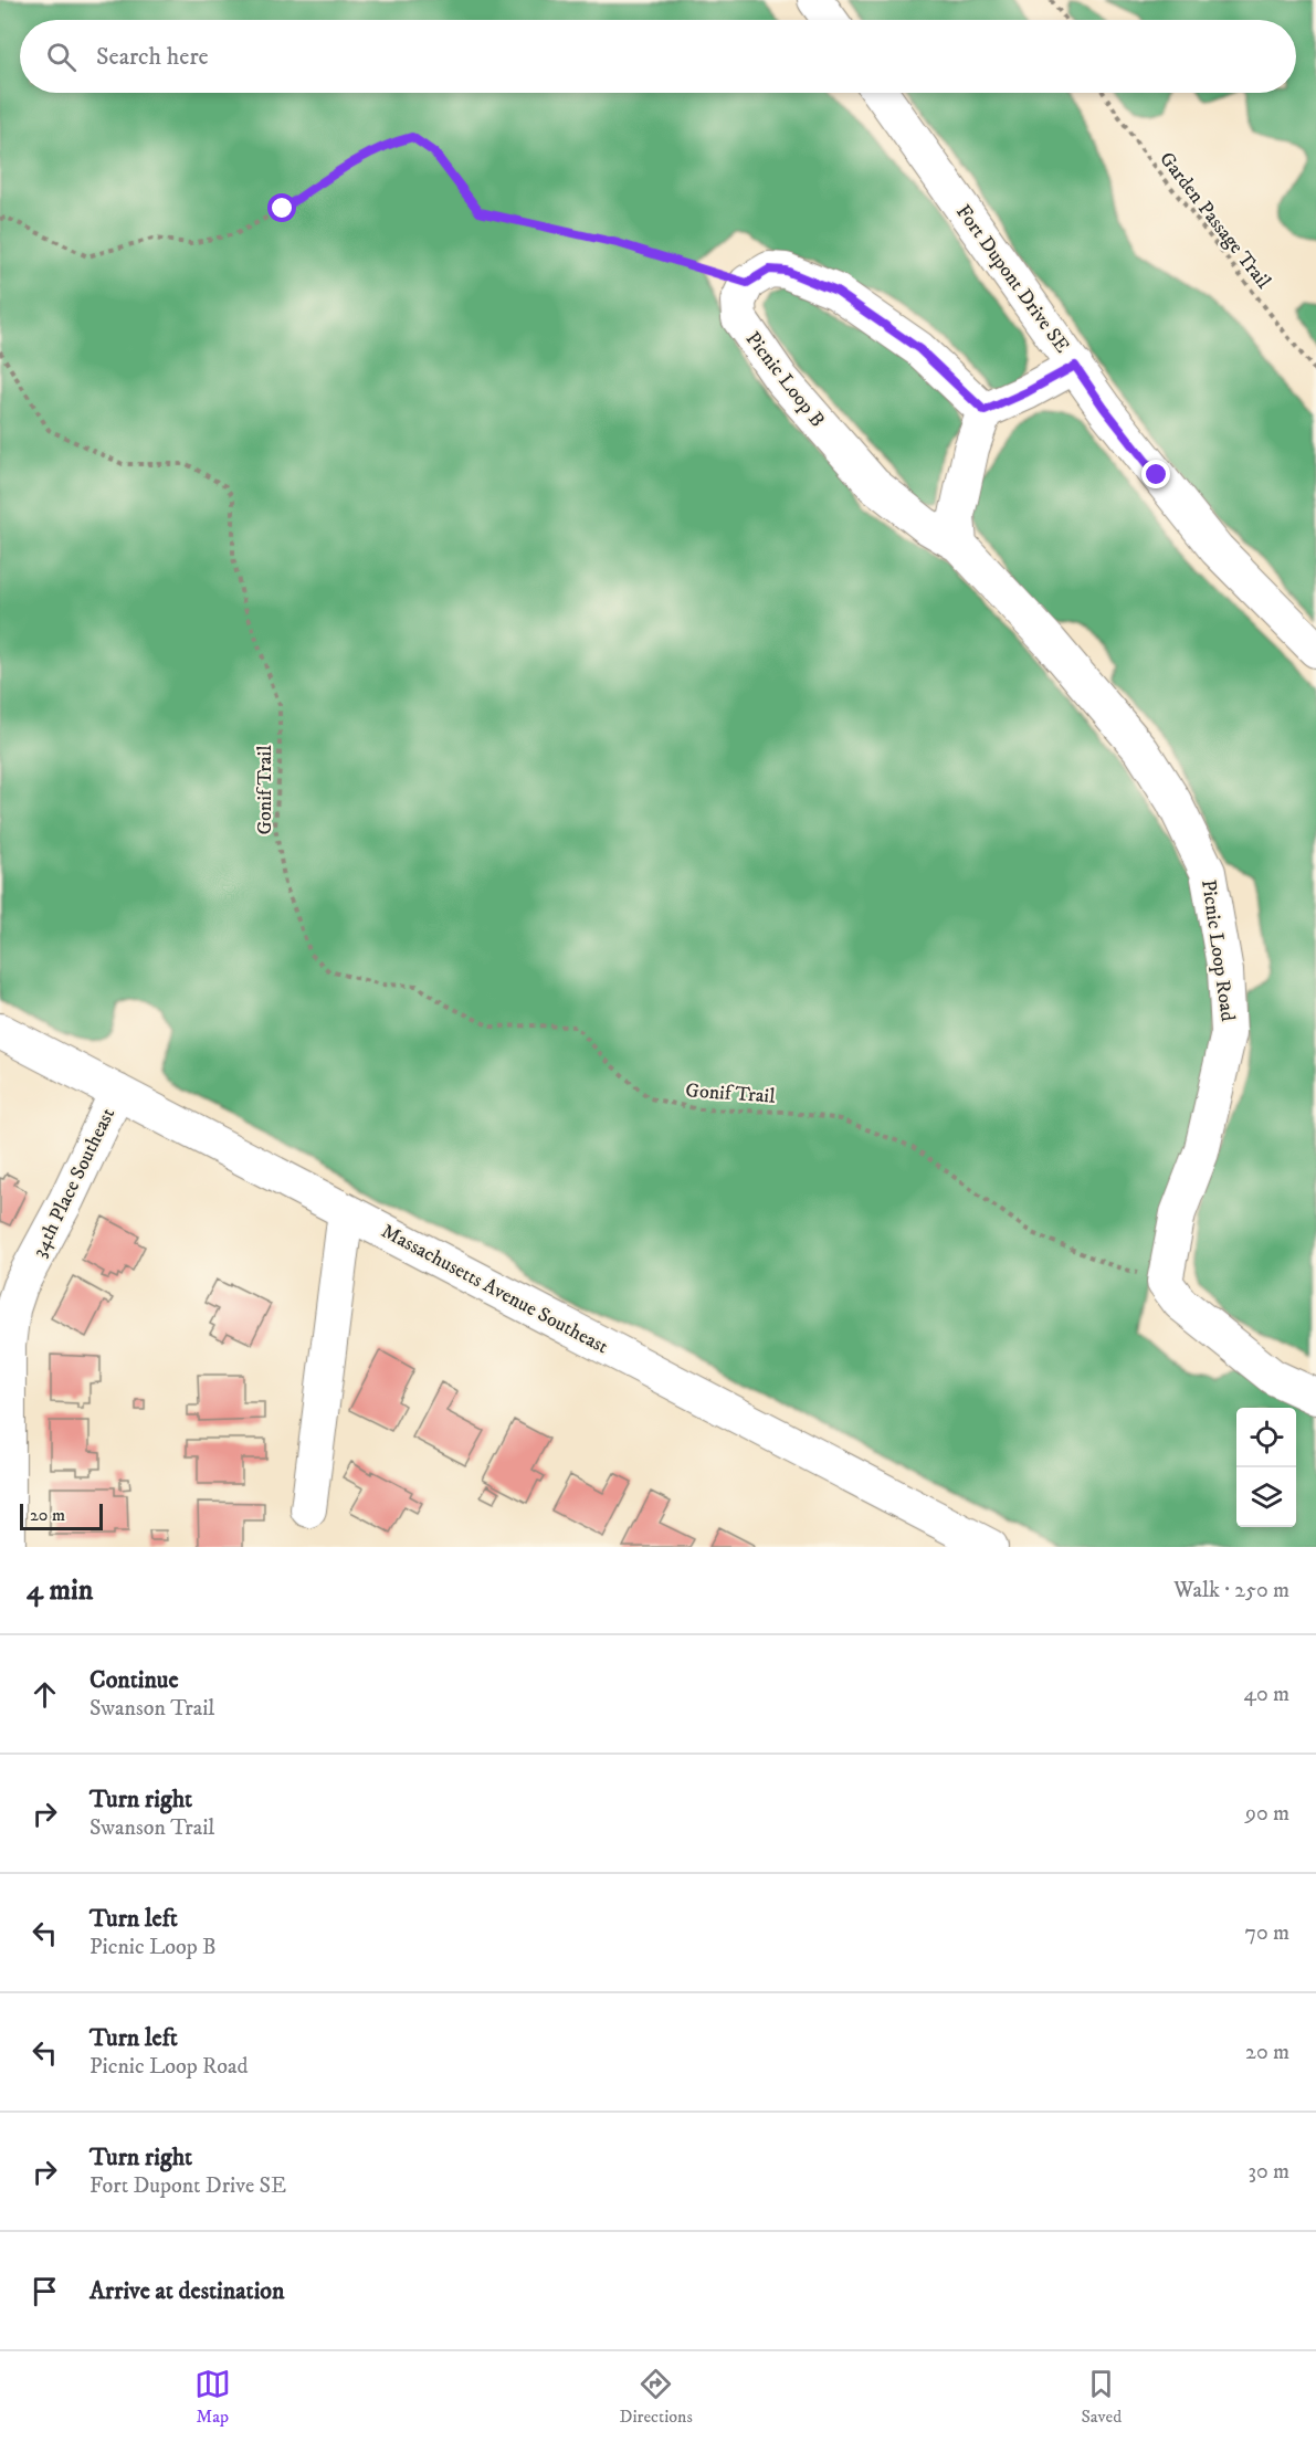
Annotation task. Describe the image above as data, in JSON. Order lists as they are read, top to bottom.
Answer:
{
  "streets": {
    "street": [
      "Fort Dupont Drive SE",
      "Picnic Loop B",
      "Picnic Loop Road",
      "34th Place Southeast",
      "Massachusetts Avenue Southeast"
    ],
    "path": ["Garden Passage Trail", "Gonif Trail"]
  },
  "crossings": [
    ["Picnic Loop B", "Picnic Loop Road"],
    ["Gonif Trail", "Picnic Loop Road"],
    ["34th Place Southeast", "Massachusetts Avenue Southeast"]
  ],
  "scale_bar": "20 m",
  "page": {
    "search": "Search here",
    "scale": "20 m",
    "heading": ["4 min", "Walk · 250 m"],
    "list": [
      ["Continue", "Swanson Trail", "40 m"],
      ["Turn right", "Swanson Trail", "90 m"],
      ["Turn left", "Picnic Loop B", "70 m"],
      ["Turn left", "Picnic Loop Road", "20 m"],
      ["Turn right", "Fort Dupont Drive SE", "30 m"],
      "Arrive at destination"
    ],
    "nav": ["Map", "Directions", "Saved"]
  }
}
